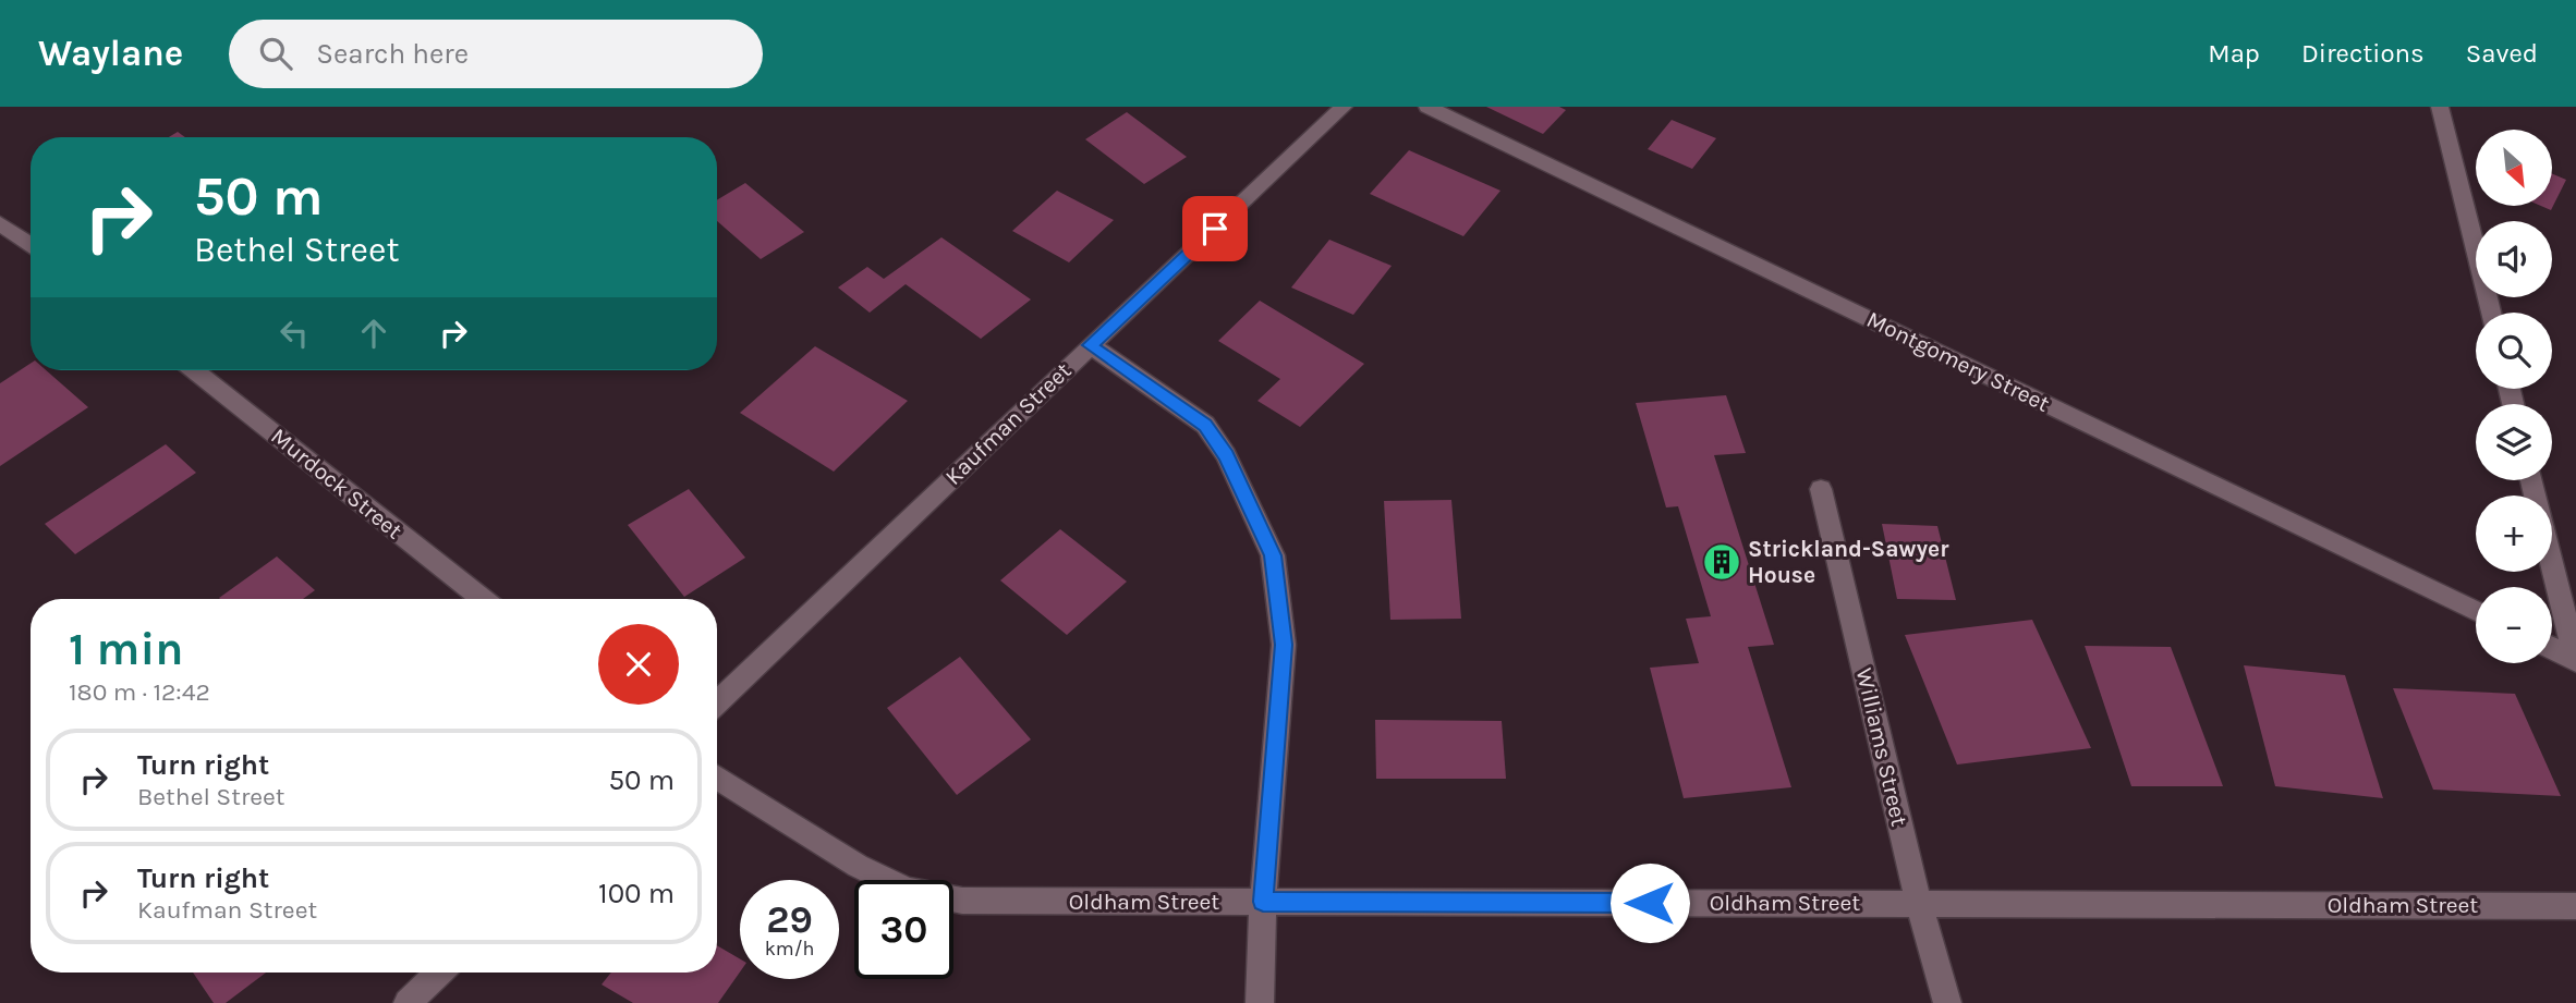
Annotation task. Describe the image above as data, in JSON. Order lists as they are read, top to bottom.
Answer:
{
  "streets": {
    "street": [
      "Montgomery Street",
      "Kaufman Street",
      "Murdock Street",
      "Williams Street",
      "Oldham Street"
    ]
  },
  "crossings": [
    ["Williams Street", "Oldham Street"]
  ],
  "places": {
    "building": ["Strickland-Sawyer House"]
  },
  "north": "bottom right",
  "page": {
    "header": "Waylane",
    "search": "Search here",
    "nav": ["Map", "Directions", "Saved"],
    "map_buttons": ["+", "−"],
    "turn": ["50 m", "Bethel Street"],
    "heading": ["1 min", "180 m · 12:42"],
    "list": [
      {
        "name": "Turn right",
        "note": "Bethel Street",
        "value": "50 m"
      },
      {
        "name": "Turn right",
        "note": "Kaufman Street",
        "value": "100 m"
      }
    ],
    "speed": "29 km/h",
    "limit": "30"
  }
}
